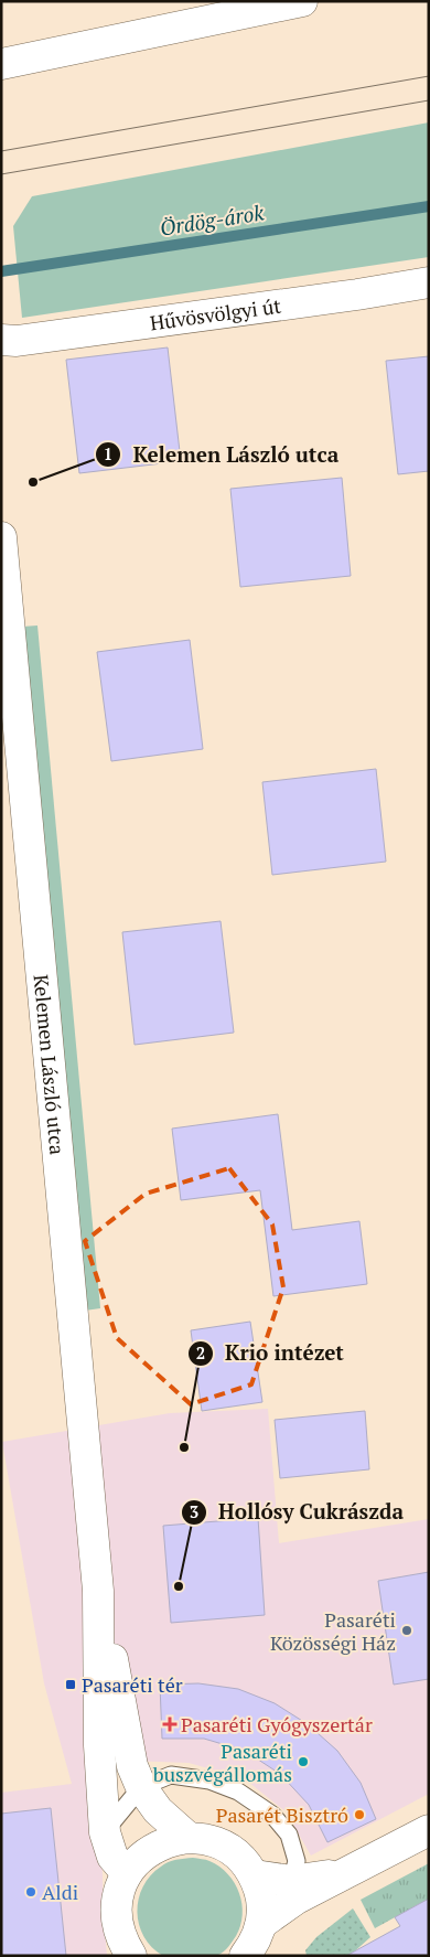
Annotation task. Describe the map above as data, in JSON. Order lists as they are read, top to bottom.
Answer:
{
  "streets": {
    "street": ["Hűvösvölgyi út", "Kelemen László utca"]
  },
  "water": ["Ördög-árok"],
  "places": {
    "other": [
      "Kelemen László utca",
      "Krio intézet",
      "Hollósy Cukrászda",
      "Pasaréti Közösségi Ház",
      "Pasaréti buszvégállomás",
      "Pasarét Bisztró",
      "Aldi"
    ],
    "transit": ["Pasaréti tér"],
    "health": ["Pasaréti Gyógyszertár"]
  }
}
